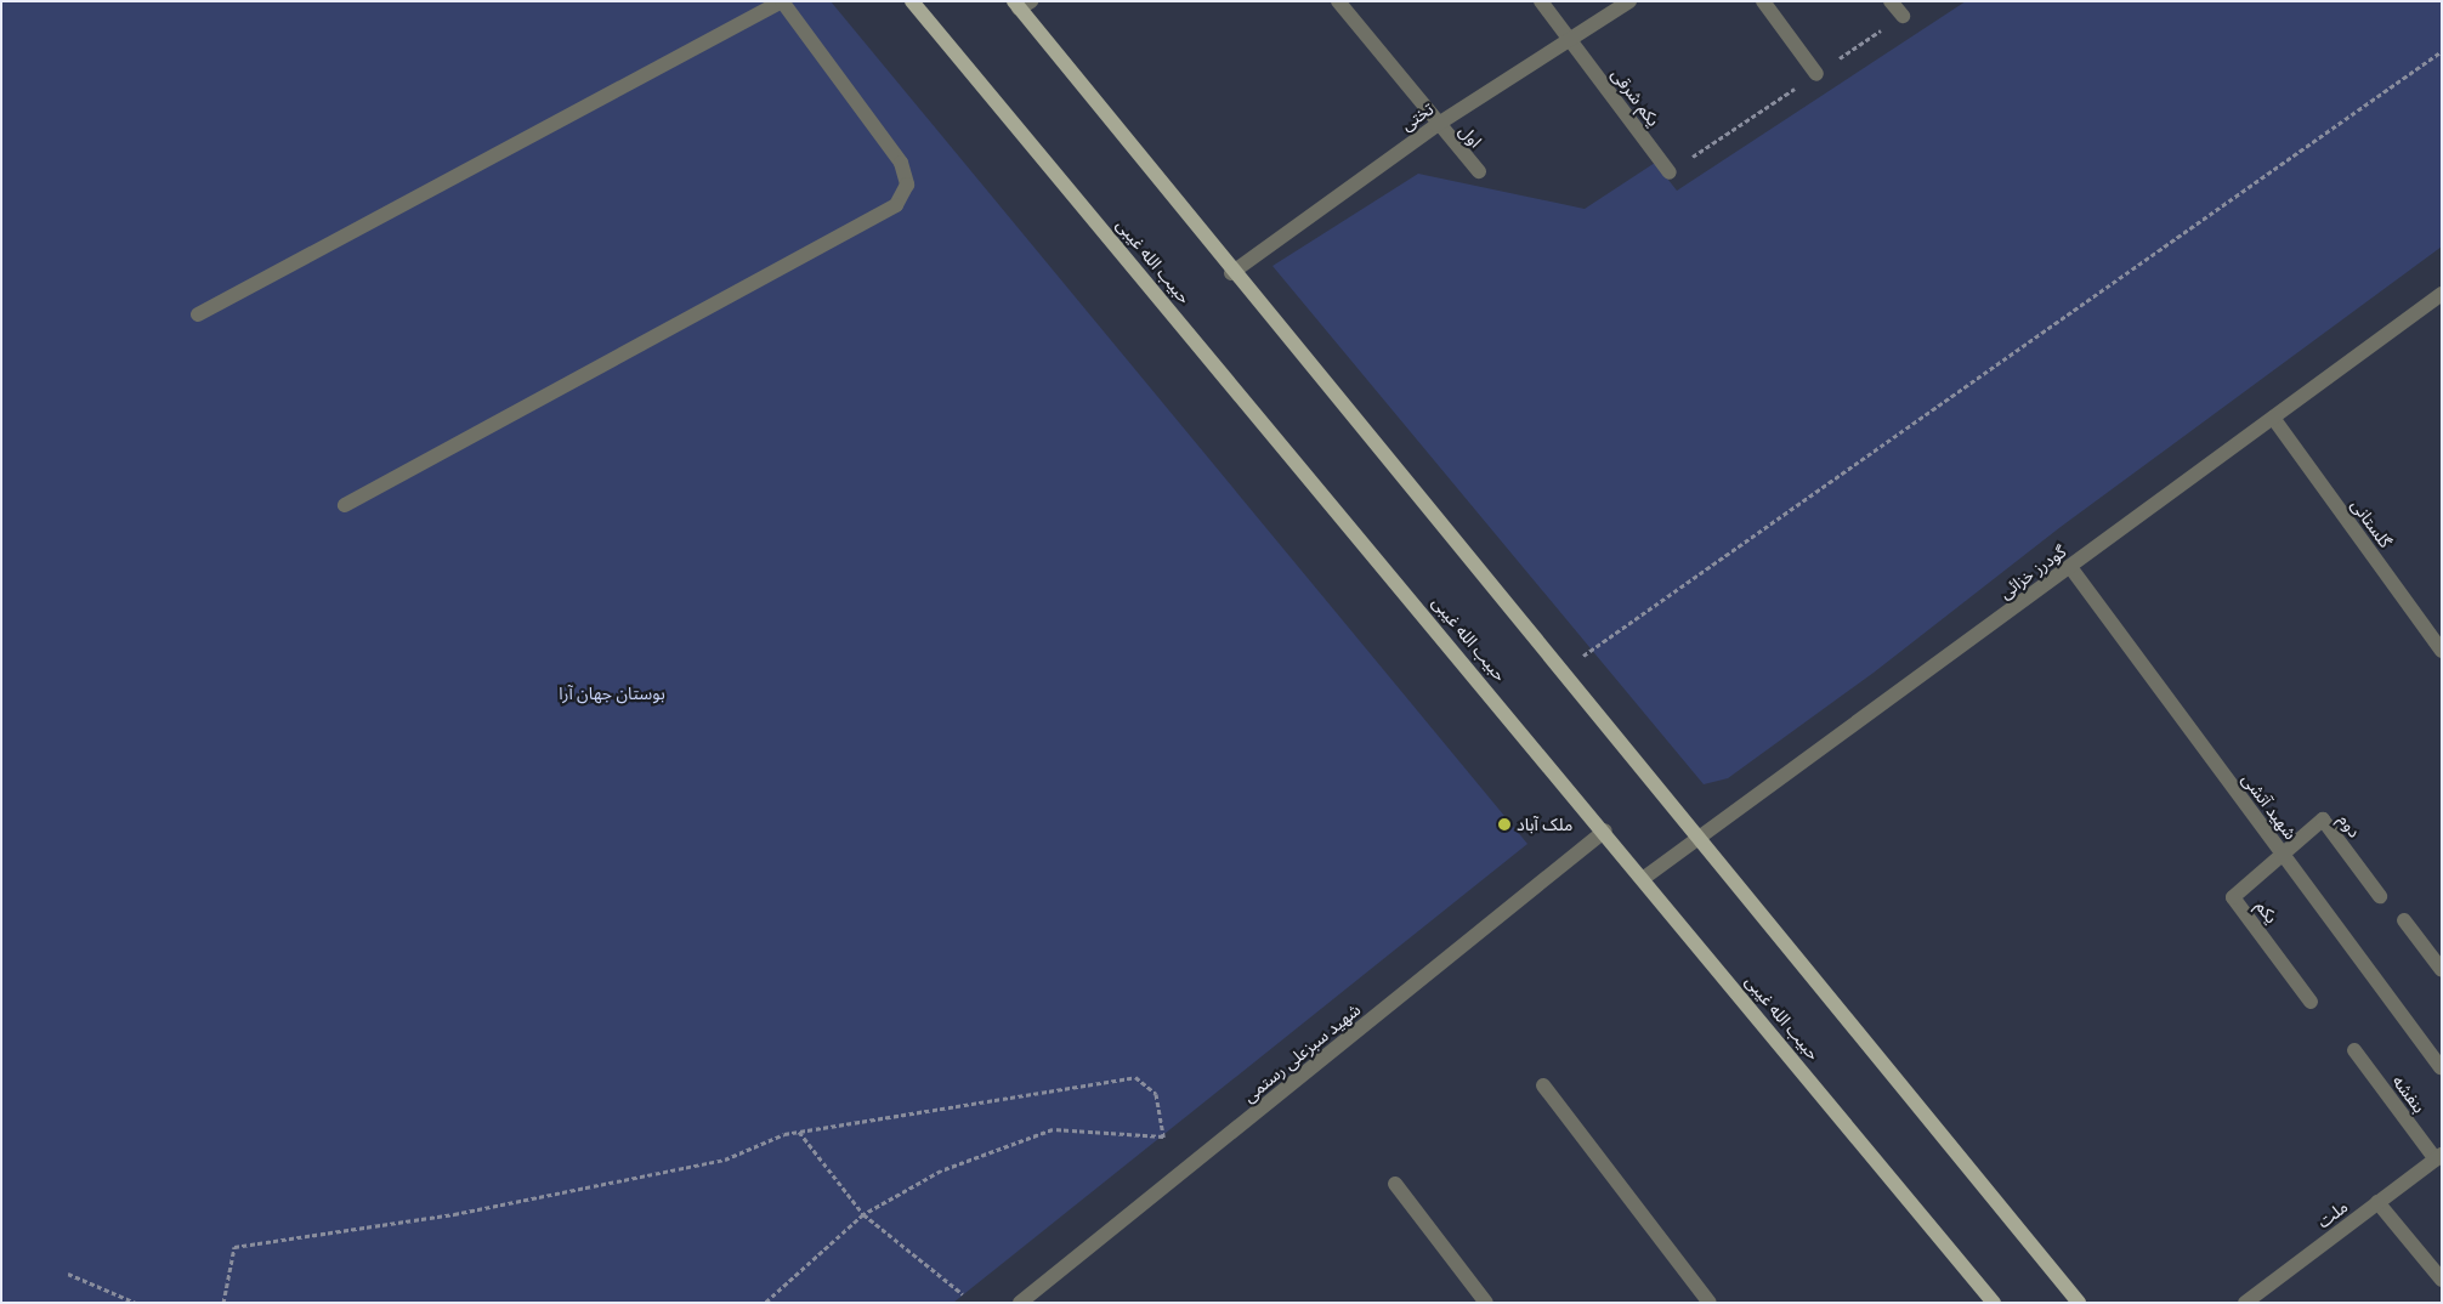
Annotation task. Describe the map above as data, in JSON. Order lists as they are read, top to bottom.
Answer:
{
  "streets": {
    "main road": ["حبیب الله غیبی"],
    "street": [
      "یکم شرقی",
      "تختی",
      "اول",
      "گلستانی",
      "گودرز خزائی",
      "شهید آتشی",
      "دوم",
      "یکم",
      "شهید سبزعلی رستمی",
      "بنفشه",
      "ملت"
    ]
  },
  "crossings": [
    ["یکم شرقی", "تختی"],
    ["تختی", "اول"],
    ["حبیب الله غیبی", "گودرز خزائی"],
    ["حبیب الله غیبی", "شهید سبزعلی رستمی"],
    ["گلستانی", "گودرز خزائی"],
    ["گودرز خزائی", "شهید آتشی"],
    ["شهید آتشی", "دوم"],
    ["شهید آتشی", "یکم"],
    ["دوم", "یکم"],
    ["بنفشه", "ملت"]
  ],
  "parks": ["بوستان جهان آرا"],
  "places": ["ملک آباد"]
}
